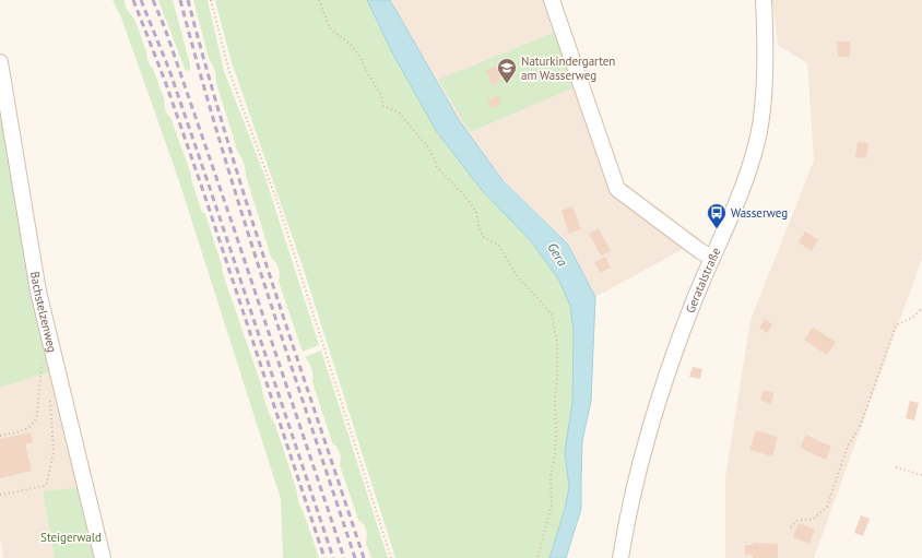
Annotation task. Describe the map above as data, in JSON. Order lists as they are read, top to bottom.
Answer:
{
  "streets": {
    "street": ["Geratalstraße", "Bachstelzenweg"]
  },
  "water": ["Gera"],
  "parks": ["Steigerwald"],
  "places": {
    "school or university": ["Naturkindergarten am Wasserweg"],
    "bus stop": ["Wasserweg"]
  }
}
